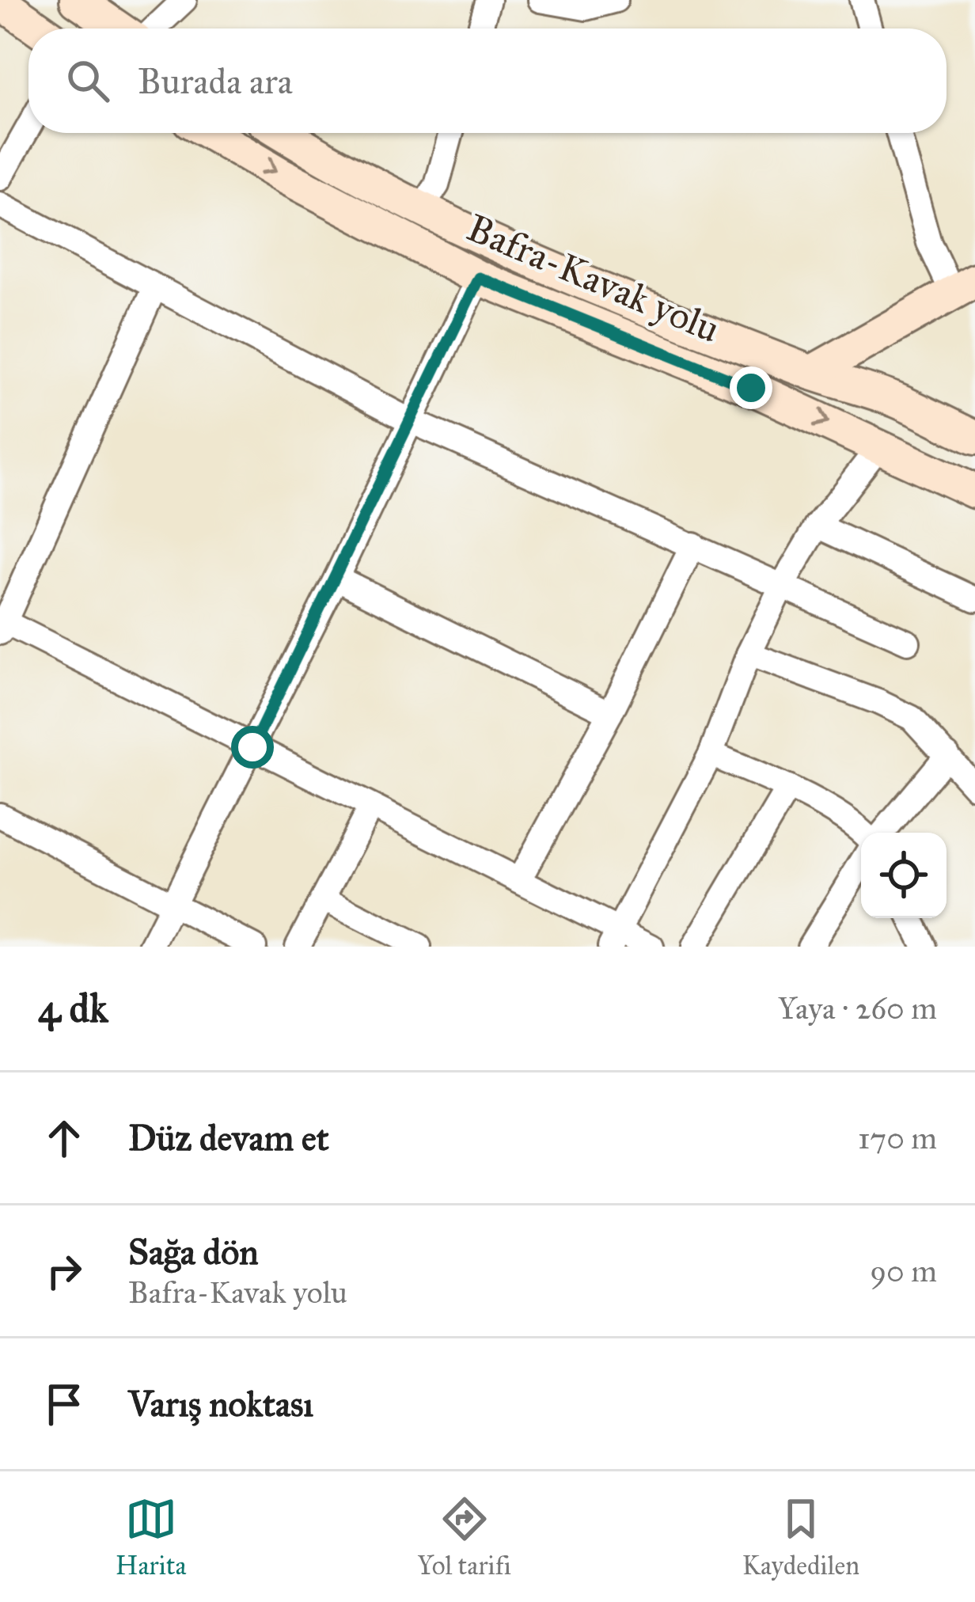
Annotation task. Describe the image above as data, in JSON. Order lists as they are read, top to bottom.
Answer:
{
  "streets": {
    "main road": ["Bafra-Kavak yolu"]
  },
  "page": {
    "search": "Burada ara",
    "heading": ["4 dk", "Yaya · 260 m"],
    "list": [
      ["Düz devam et", "170 m"],
      ["Sağa dön", "Bafra-Kavak yolu", "90 m"],
      "Varış noktası"
    ],
    "nav": ["Harita", "Yol tarifi", "Kaydedilen"]
  }
}
